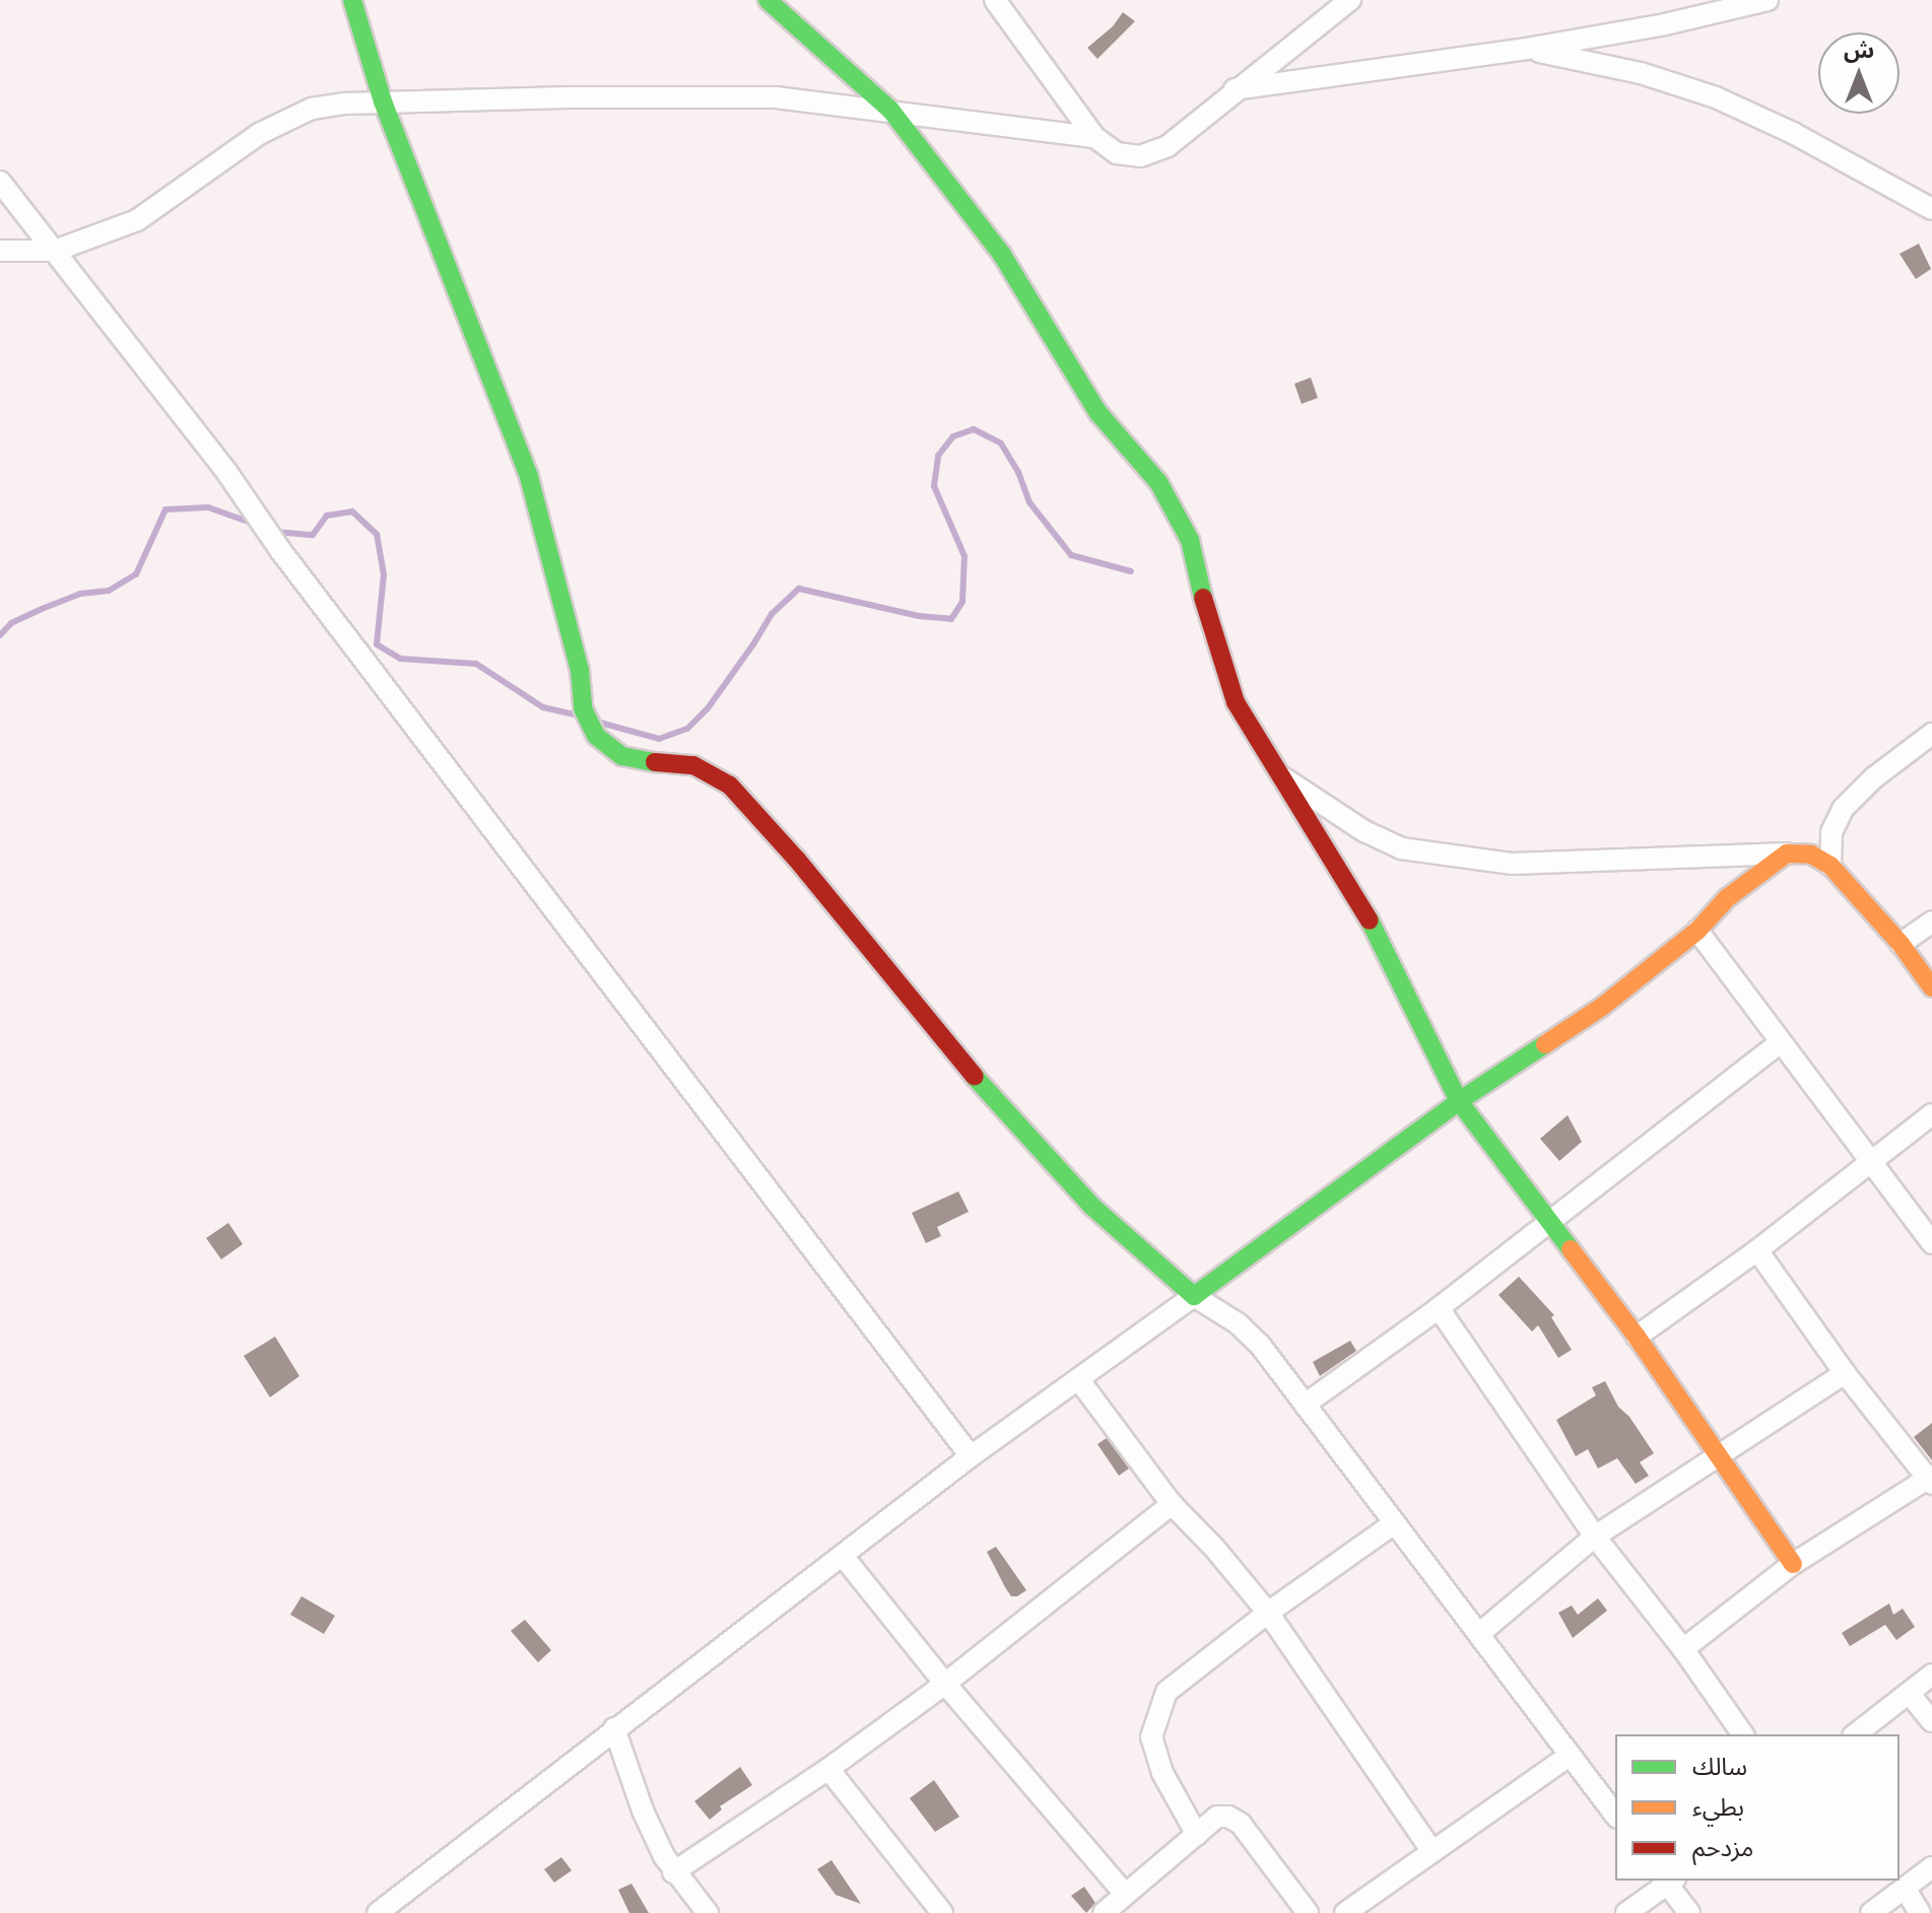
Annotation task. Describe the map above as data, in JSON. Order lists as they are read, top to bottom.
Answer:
{
  "legend": ["سالك", "بطيء", "مزدحم"],
  "north": "top"
}
